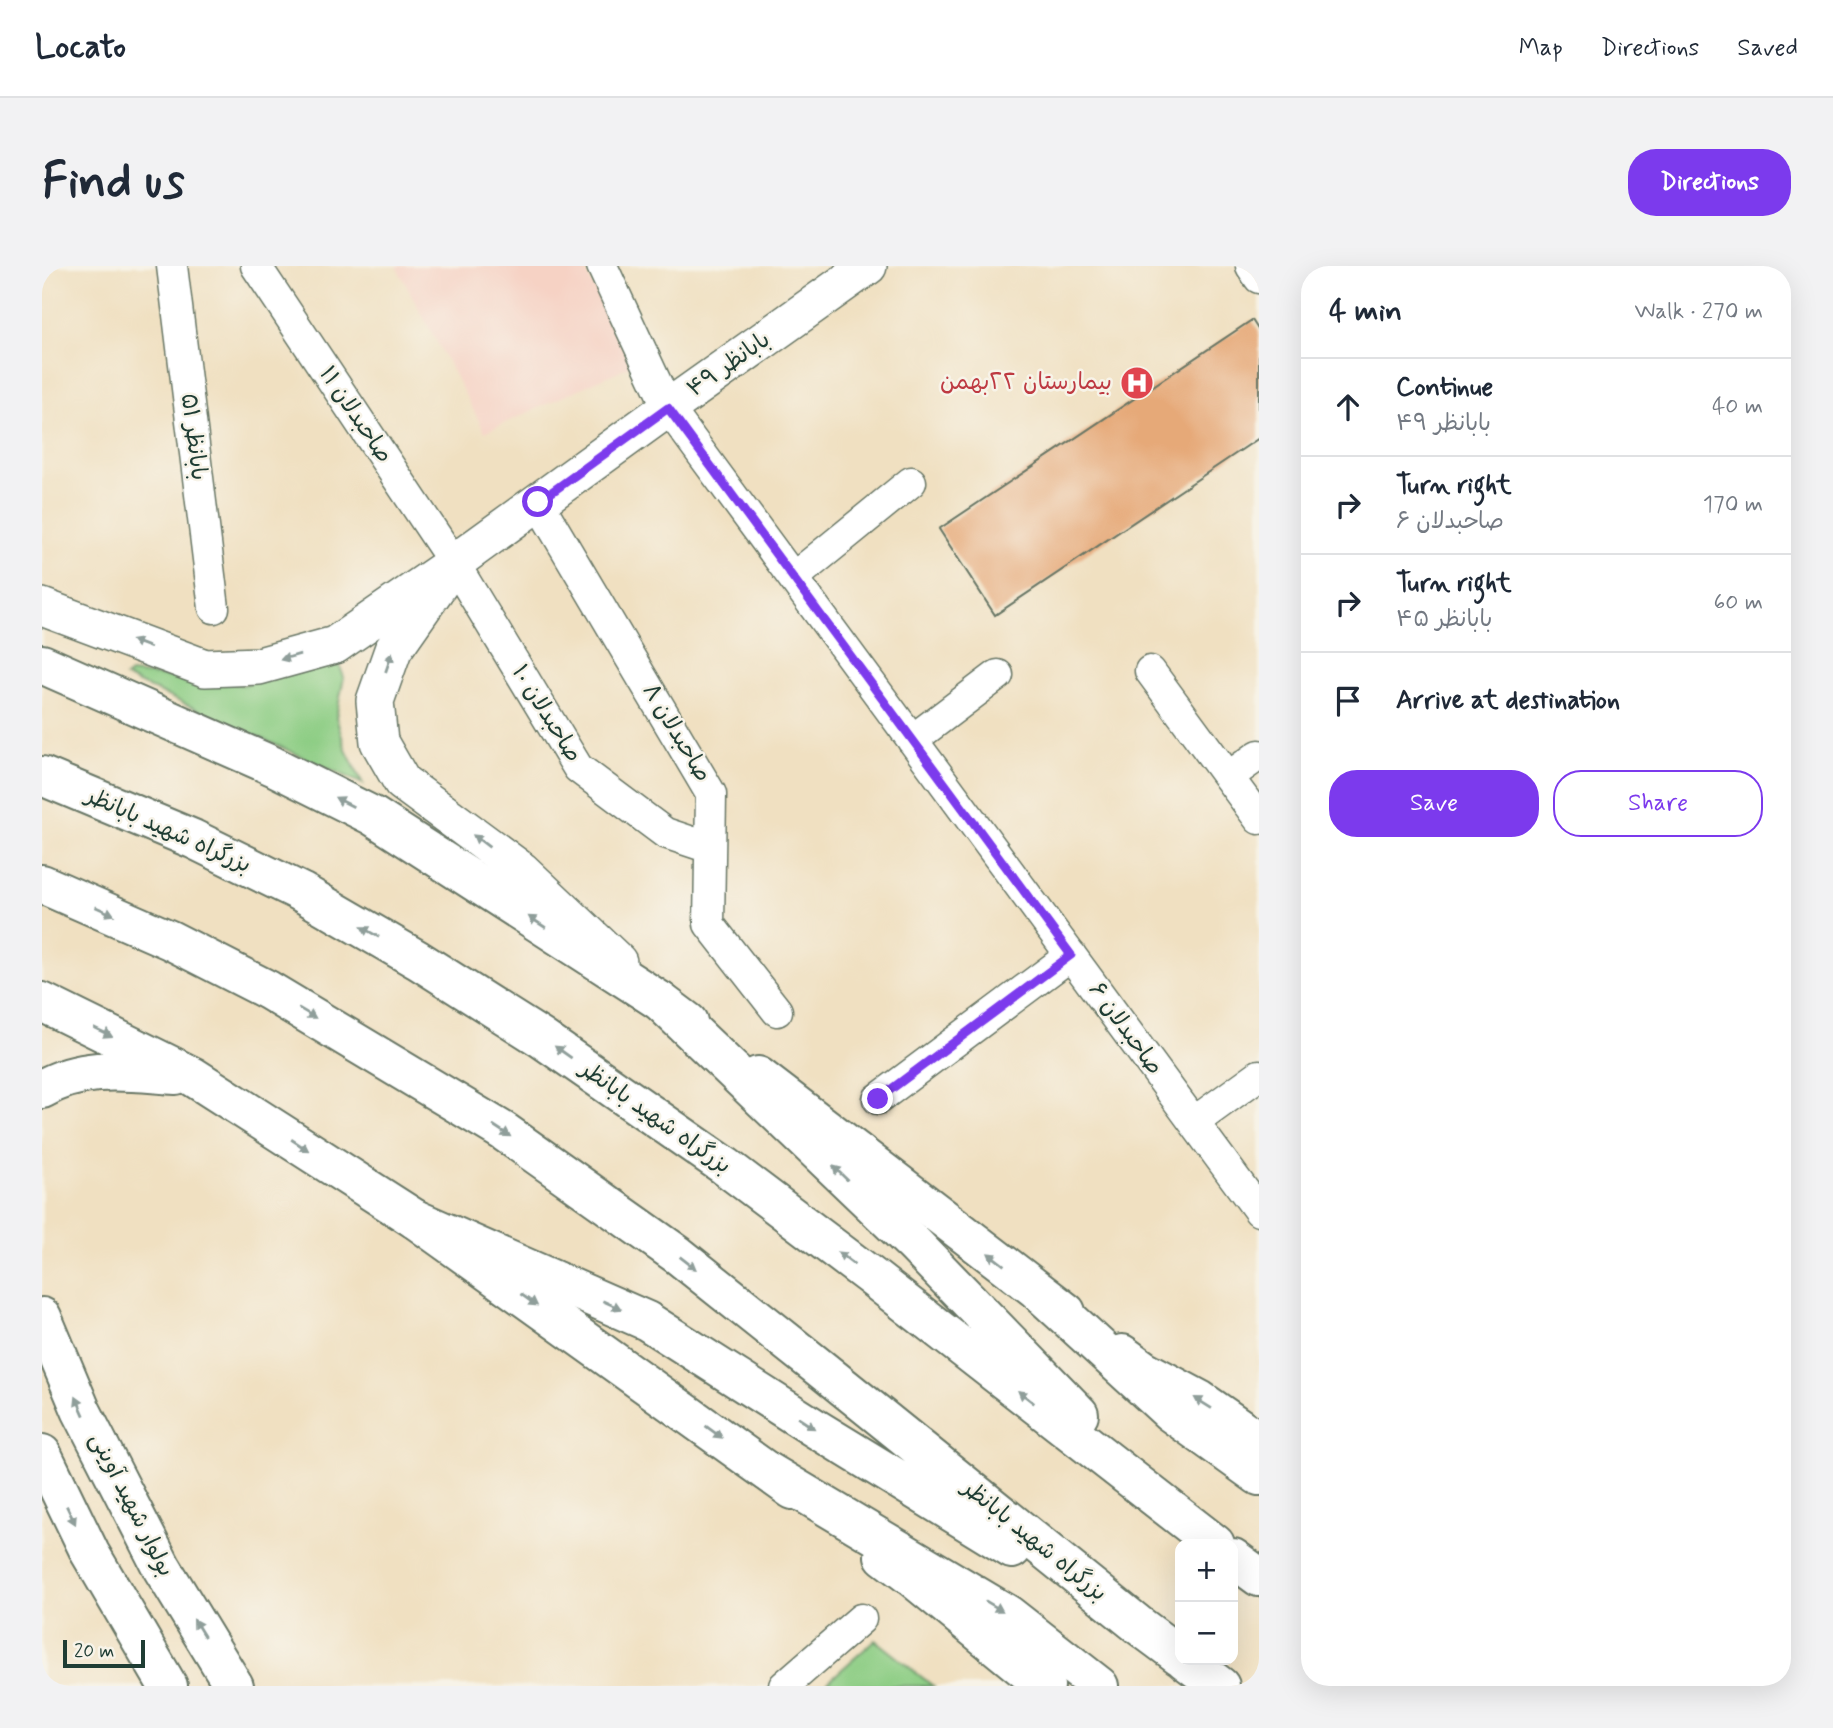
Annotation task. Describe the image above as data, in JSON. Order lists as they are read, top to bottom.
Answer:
{
  "streets": {
    "main road": ["بزرگراه شهید بابانظر", "بولوار شهید آوینی"],
    "street": [
      "بابانظر ۴۹",
      "صاحبدلان ۱۱",
      "بابانظر ۵۱",
      "صاحبدلان ۱۰",
      "صاحبدلان ۸",
      "صاحبدلان ۶"
    ]
  },
  "crossings": [
    ["بابانظر ۴۹", "صاحبدلان ۱۱"],
    ["بابانظر ۴۹", "صاحبدلان ۱۰"],
    ["بابانظر ۴۹", "صاحبدلان ۸"],
    ["بابانظر ۴۹", "صاحبدلان ۶"],
    ["صاحبدلان ۱۱", "صاحبدلان ۱۰"],
    ["صاحبدلان ۱۰", "صاحبدلان ۸"]
  ],
  "one_way": ["بابانظر ۴۹"],
  "places": {
    "hospital": ["بيمارستان ٢٢بهمن"]
  },
  "scale_bar": "20 m",
  "page": {
    "header": "Locato",
    "nav": ["Map", "Directions", "Saved"],
    "buttons": [
      "Directions",
      ["Save", "Share"]
    ],
    "title": "Find us",
    "heading": ["4 min", "Walk · 270 m"],
    "list": [
      ["Continue", "بابانظر ۴۹", "40 m"],
      ["Turn right", "صاحبدلان ۶", "170 m"],
      ["Turn right", "بابانظر ۴۵", "60 m"],
      "Arrive at destination"
    ],
    "map_buttons": ["+", "−"],
    "scale": "20 m"
  }
}
